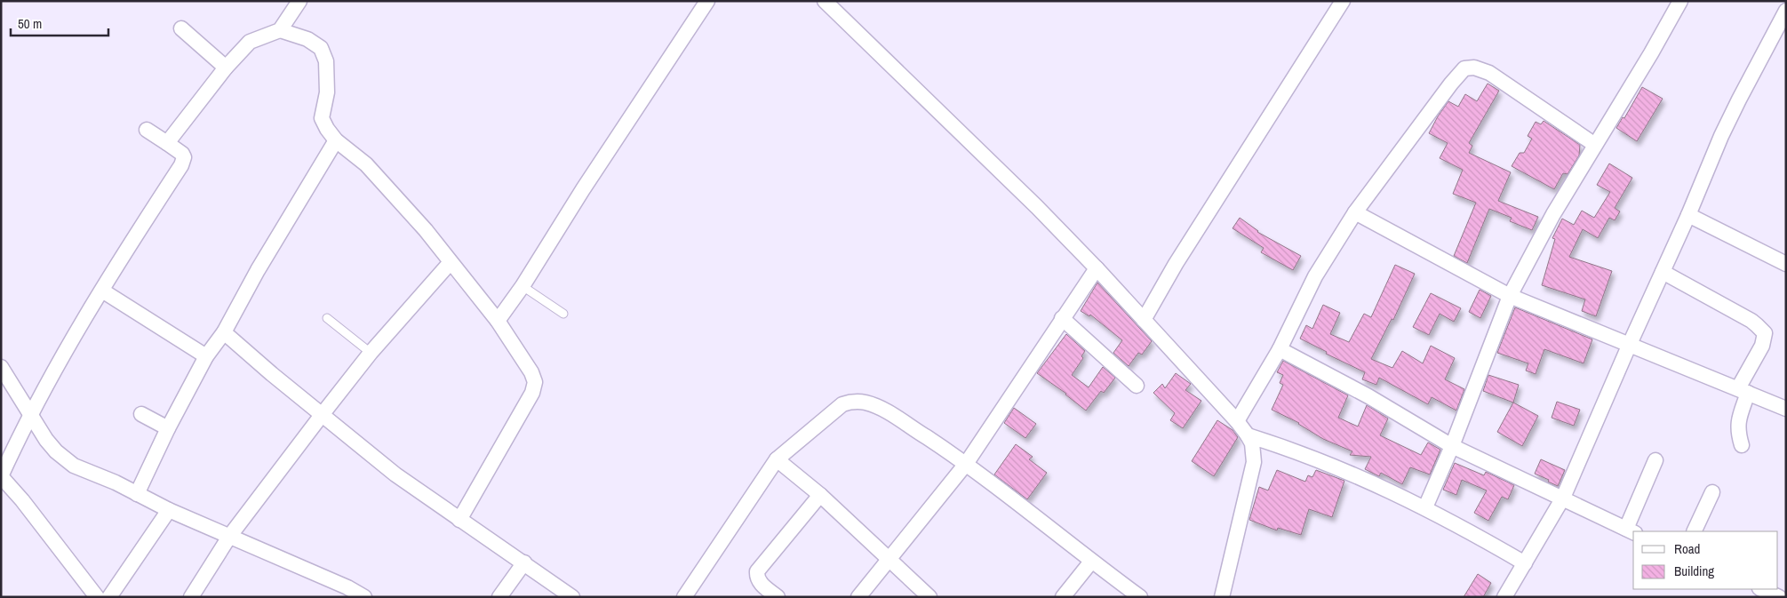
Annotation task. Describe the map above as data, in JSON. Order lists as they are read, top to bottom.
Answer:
{
  "legend": ["Road", "Building"],
  "scale_bar": "50 m"
}
